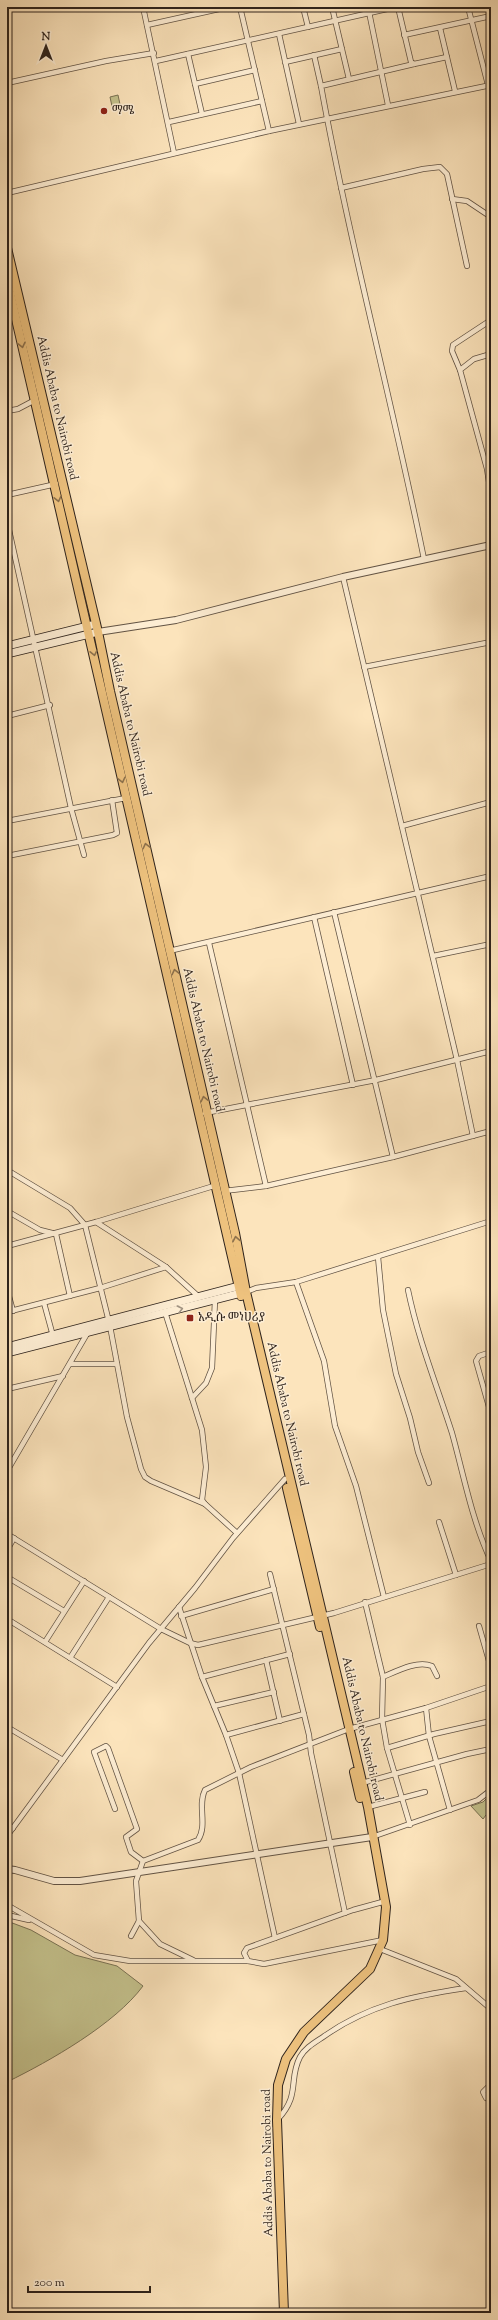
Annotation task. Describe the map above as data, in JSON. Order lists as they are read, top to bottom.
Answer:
{
  "streets": {
    "highway": ["Addis Ababa to Nairobi road"]
  },
  "places": {
    "other": ["ማሜ"],
    "transit": ["አዲሱ መነሀሪያ"]
  },
  "scale_bar": "200 m",
  "north": "top"
}
